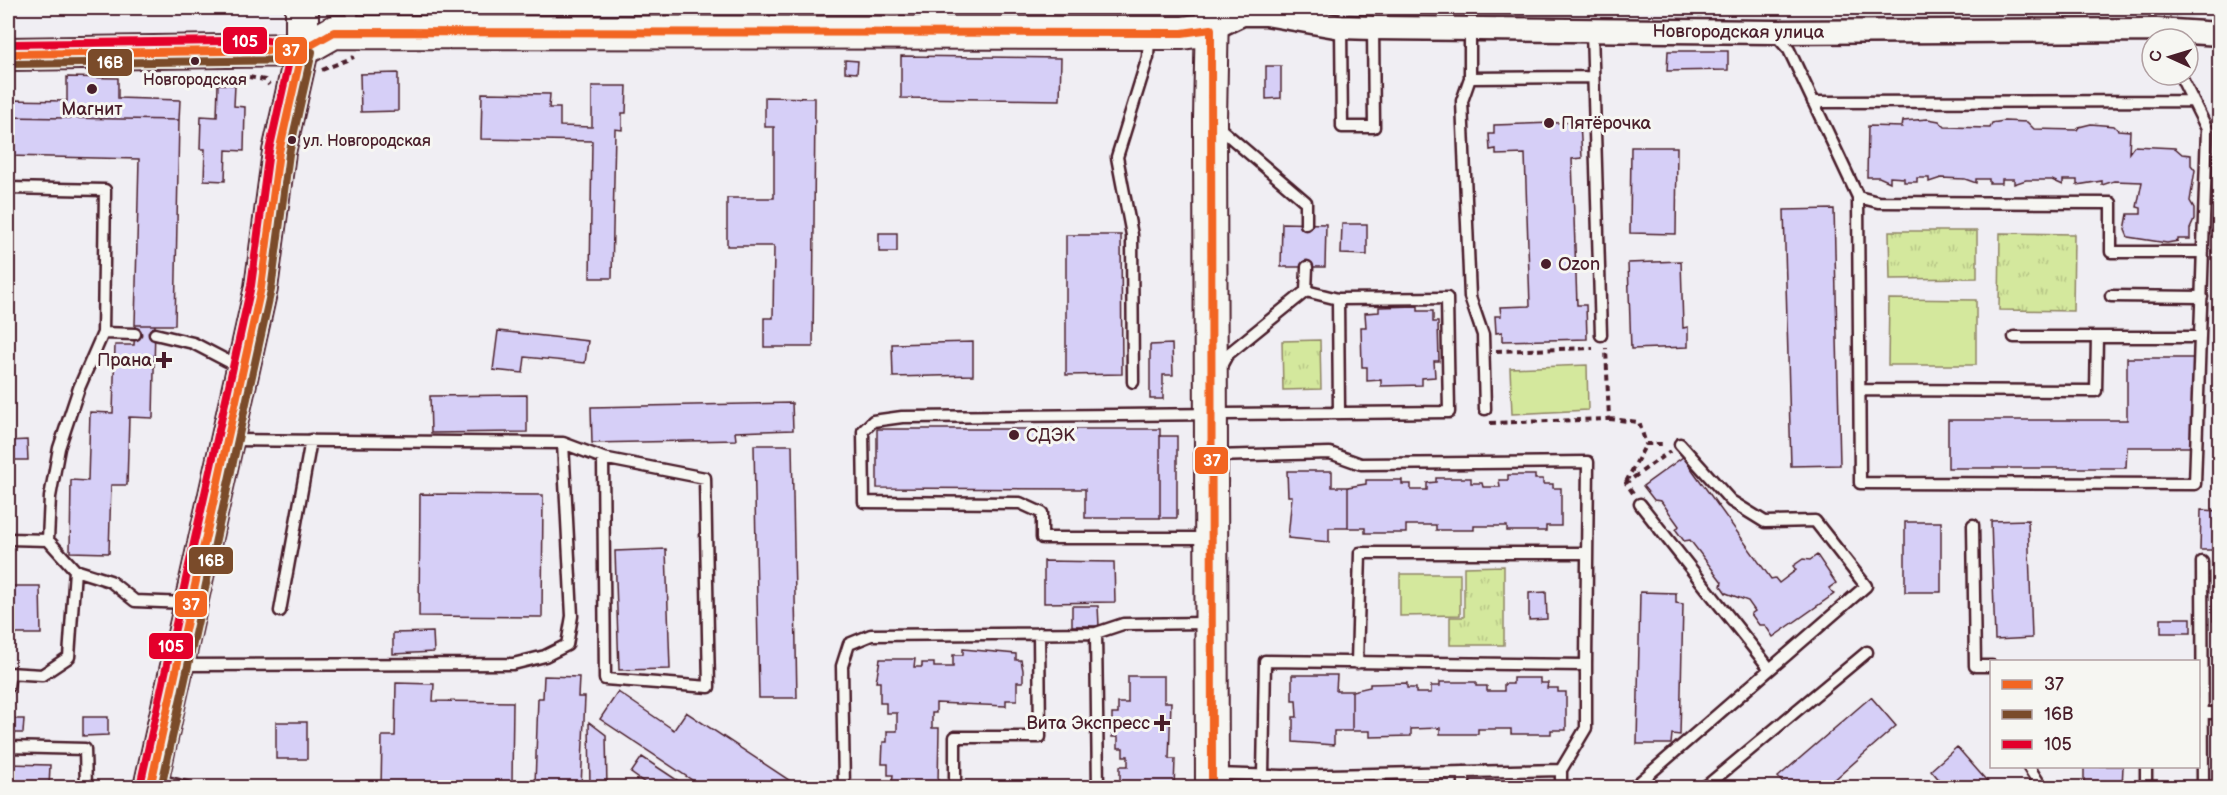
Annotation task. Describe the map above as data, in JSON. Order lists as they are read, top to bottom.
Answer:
{
  "streets": {
    "street": ["Новгородская улица"]
  },
  "places": {
    "other": [
      "Новгородская",
      "Магнит",
      "Пятёрочка",
      "ул. Новгородская",
      "Ozon",
      "СДЭК"
    ],
    "health": ["Прана", "Вита Экспресс"]
  },
  "lines": ["transit line 37", "transit line 105", "transit line 16В"],
  "legend": ["37", "16В", "105"],
  "north": "left"
}
